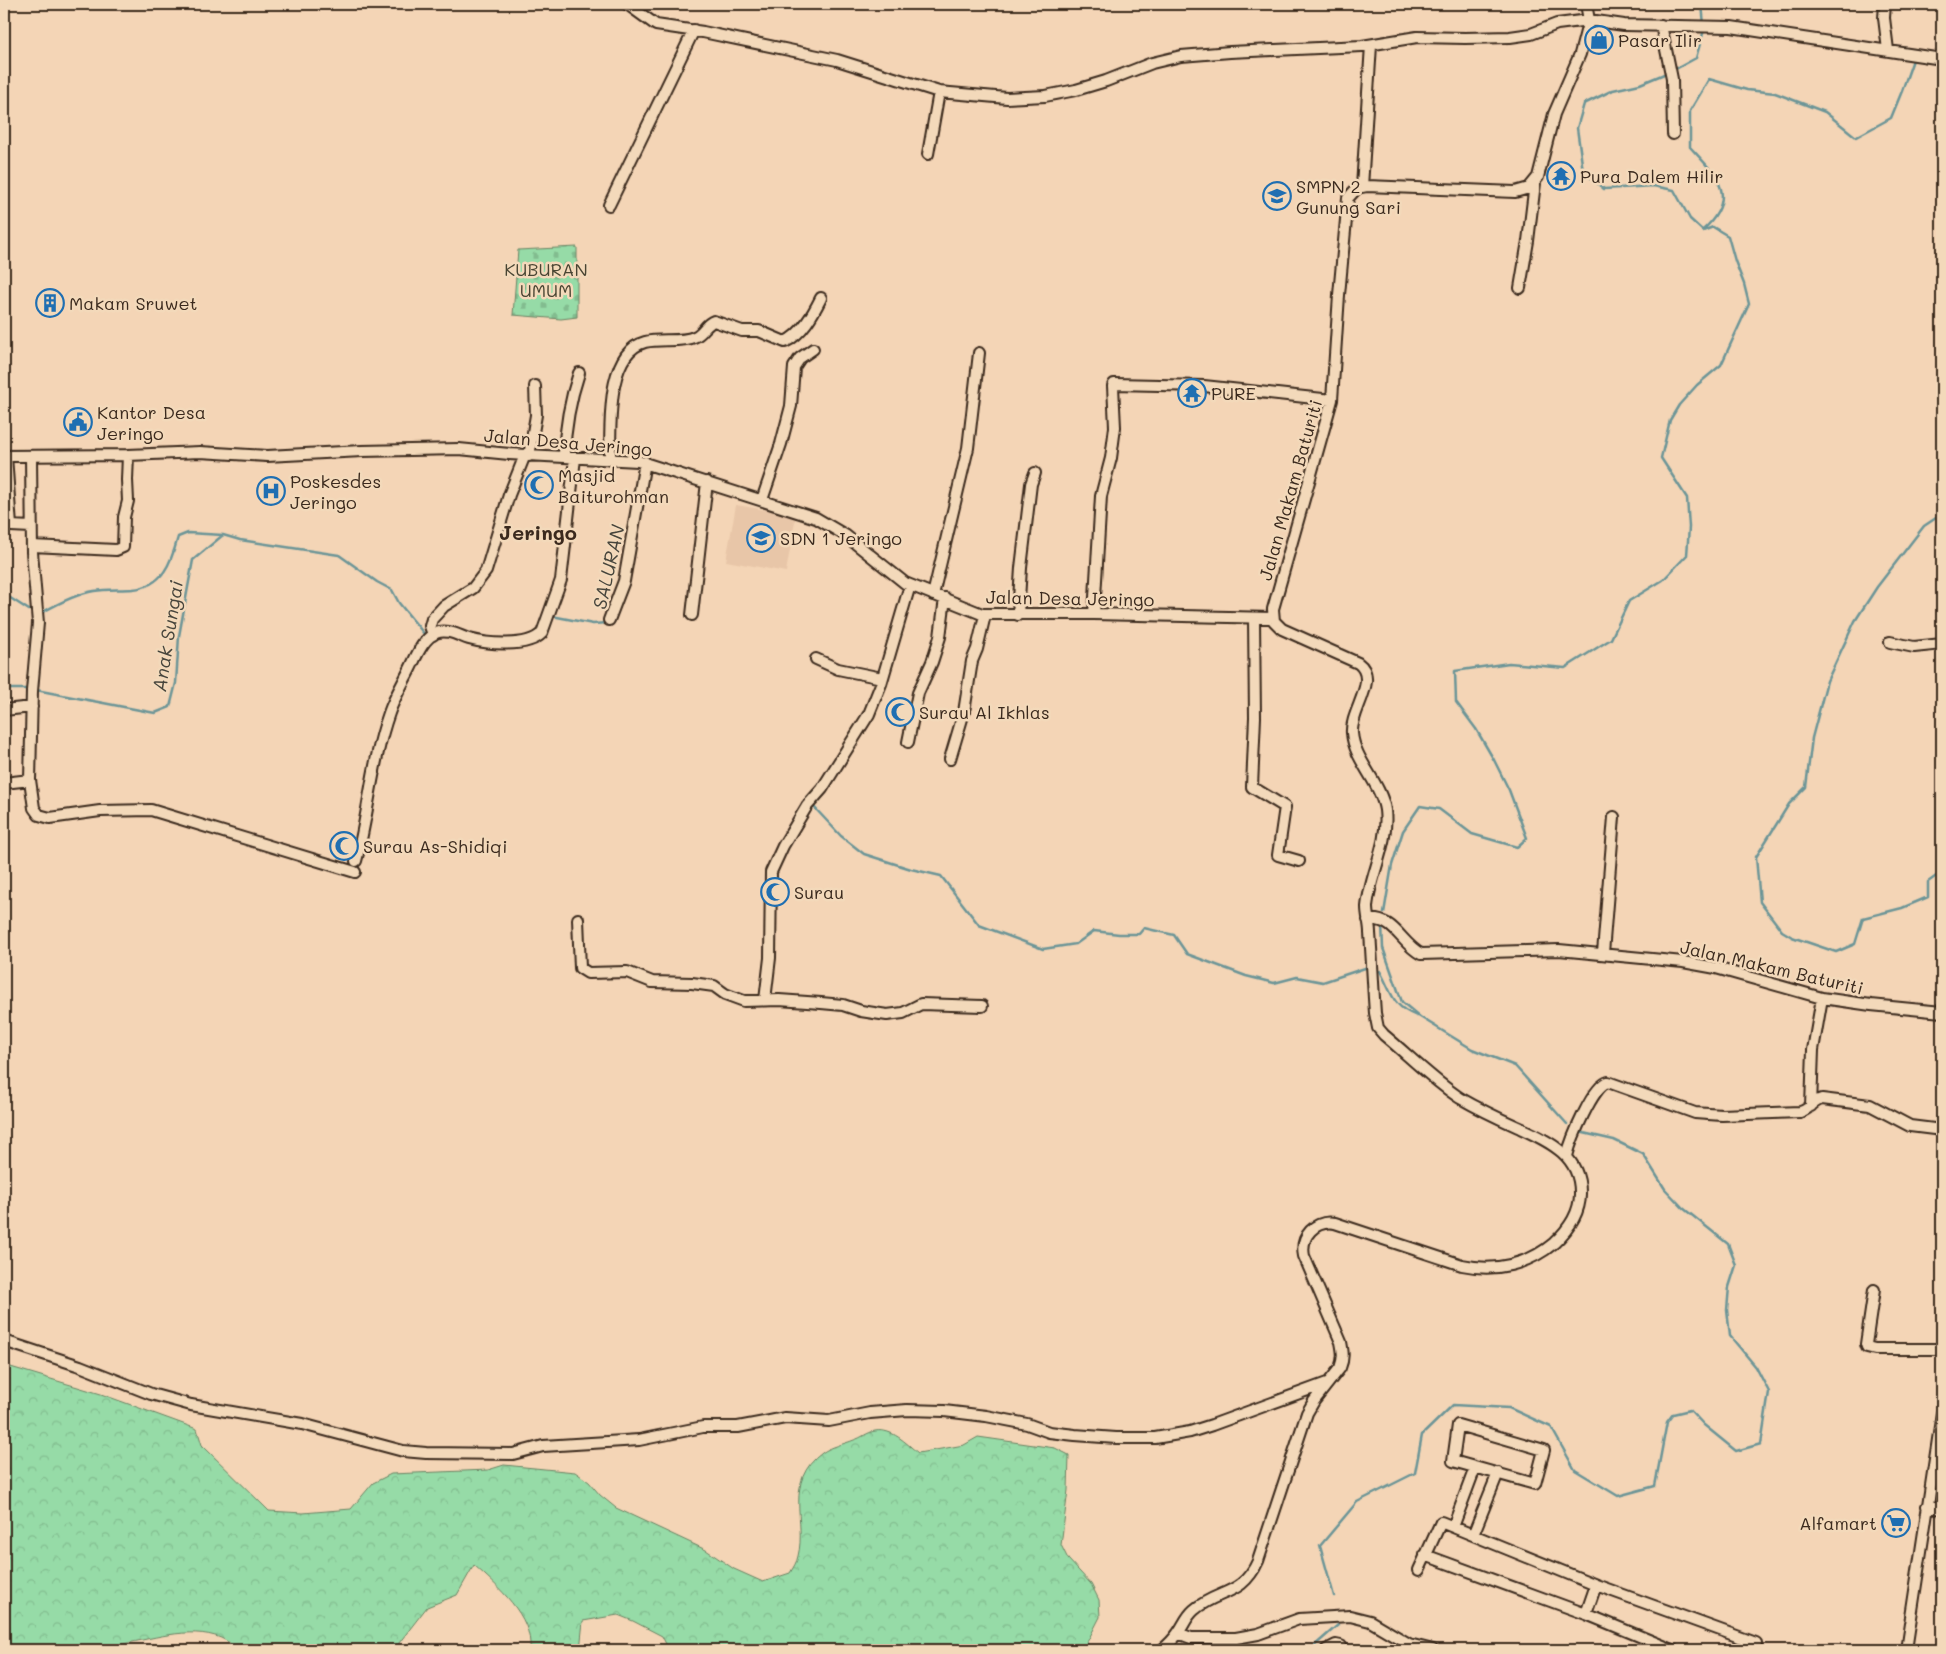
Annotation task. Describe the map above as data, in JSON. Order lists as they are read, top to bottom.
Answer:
{
  "streets": {
    "street": ["Jalan Desa Jeringo", "Jalan Makam Baturiti"]
  },
  "crossings": [
    ["Jalan Desa Jeringo", "Jalan Makam Baturiti"]
  ],
  "districts": ["Jeringo"],
  "water": ["SALURAN", "Anak Sungai"],
  "parks": ["KUBURAN UMUM"],
  "places": {
    "shop": ["Pasar Ilir"],
    "temple": ["Pura Dalem Hilir", "PURE"],
    "school or university": ["SMPN 2 Gunung Sari", "SDN 1 Jeringo"],
    "building": ["Makam Sruwet"],
    "public building": ["Kantor Desa Jeringo"],
    "mosque": [
      "Masjid Baiturohman",
      "Surau Al Ikhlas",
      "Surau As-Shidiqi",
      "Surau"
    ],
    "hospital": ["Poskesdes Jeringo"],
    "supermarket": ["Alfamart"]
  }
}
